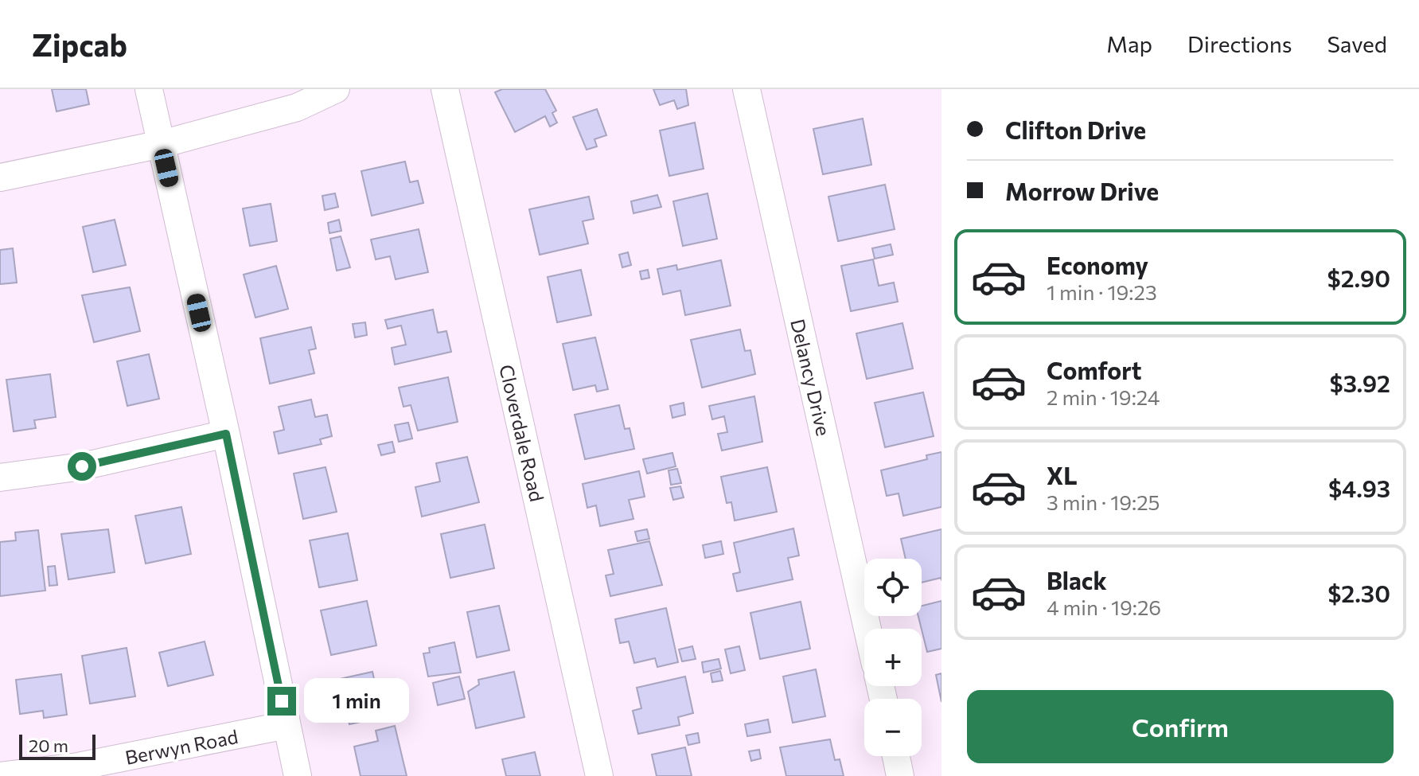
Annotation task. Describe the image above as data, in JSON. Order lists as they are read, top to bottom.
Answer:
{
  "streets": {
    "street": ["Delancy Drive", "Cloverdale Road", "Berwyn Road"]
  },
  "scale_bar": "20 m",
  "page": {
    "header": "Zipcab",
    "nav": ["Map", "Directions", "Saved"],
    "banner": ["Clifton Drive", "Morrow Drive"],
    "list": [
      {
        "name": "Economy",
        "note": "1 min · 19:23",
        "value": "$2.90"
      },
      {
        "name": "Comfort",
        "note": "2 min · 19:24",
        "value": "$3.92"
      },
      {
        "name": "XL",
        "note": "3 min · 19:25",
        "value": "$4.93"
      },
      {
        "name": "Black",
        "note": "4 min · 19:26",
        "value": "$2.30"
      }
    ],
    "map_buttons": ["+", "−"],
    "buttons": "Confirm",
    "bubble": "1 min",
    "scale": "20 m"
  }
}
